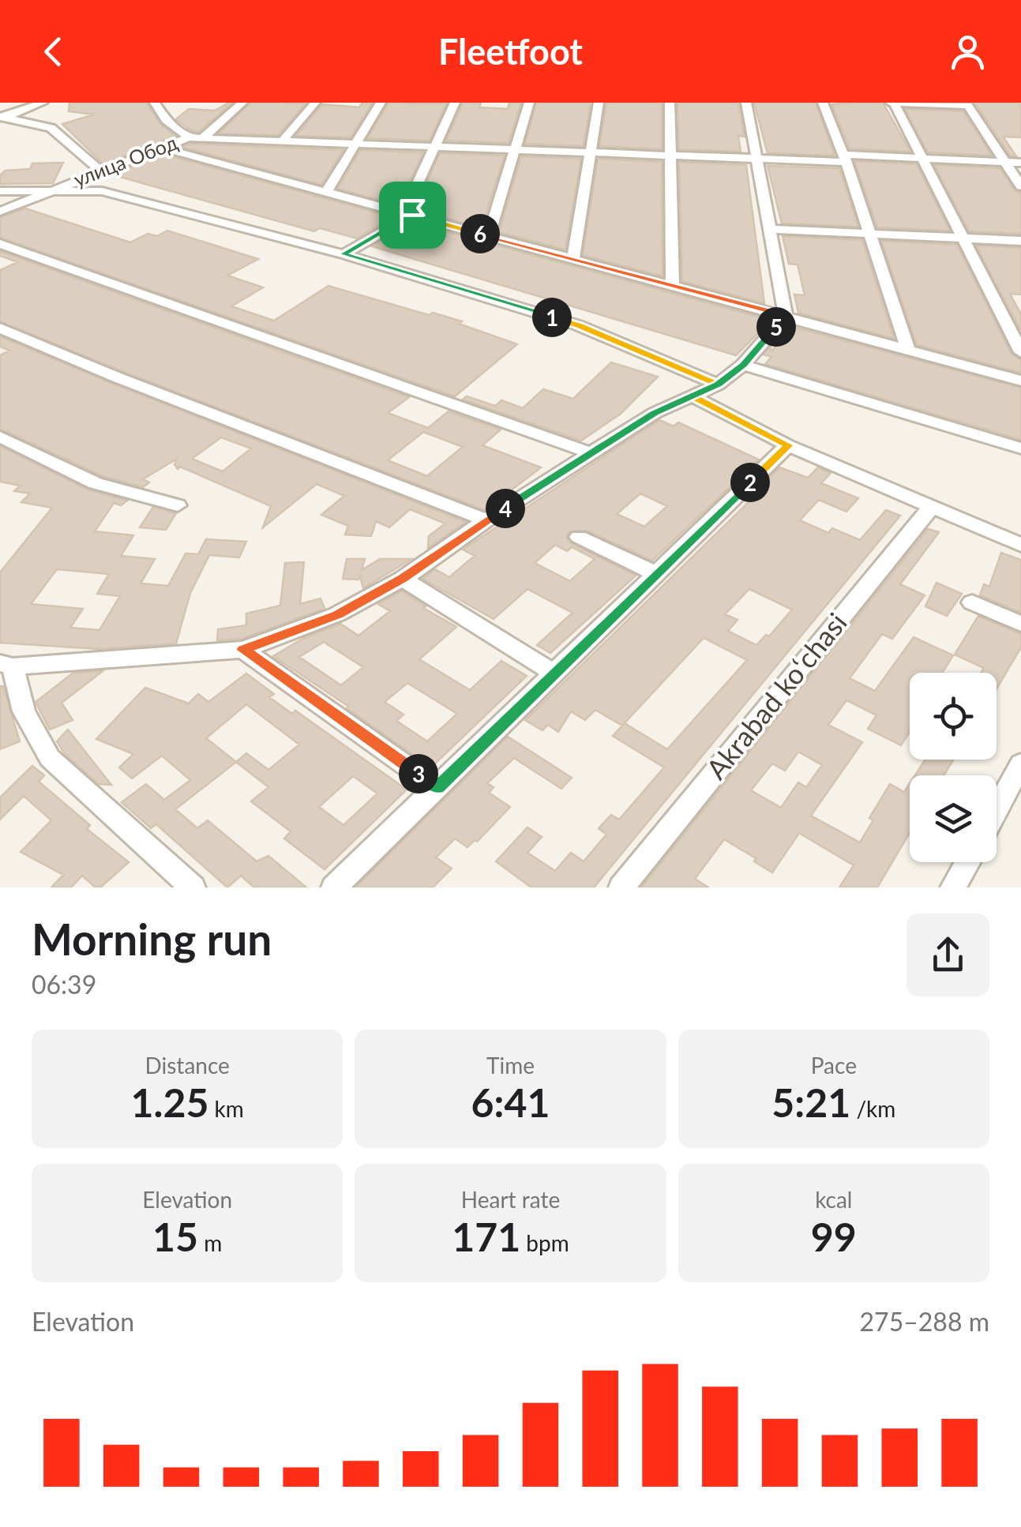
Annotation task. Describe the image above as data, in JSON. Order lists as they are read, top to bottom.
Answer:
{
  "streets": {
    "street": ["улица Обод", "Akrabad koʻchasi"]
  },
  "page": {
    "header": "Fleetfoot",
    "pins": [
      "6",
      "1",
      "5",
      "2",
      "4",
      "3"
    ],
    "heading": ["Morning run", "06:39"],
    "stats": [
      ["Distance", "1.25 km"],
      ["Time", "6:41"],
      ["Pace", "5:21 /km"],
      ["Elevation", "15 m"],
      ["Heart rate", "171 bpm"],
      ["kcal", "99"]
    ],
    "chart": ["Elevation", "275–288 m"]
  }
}
